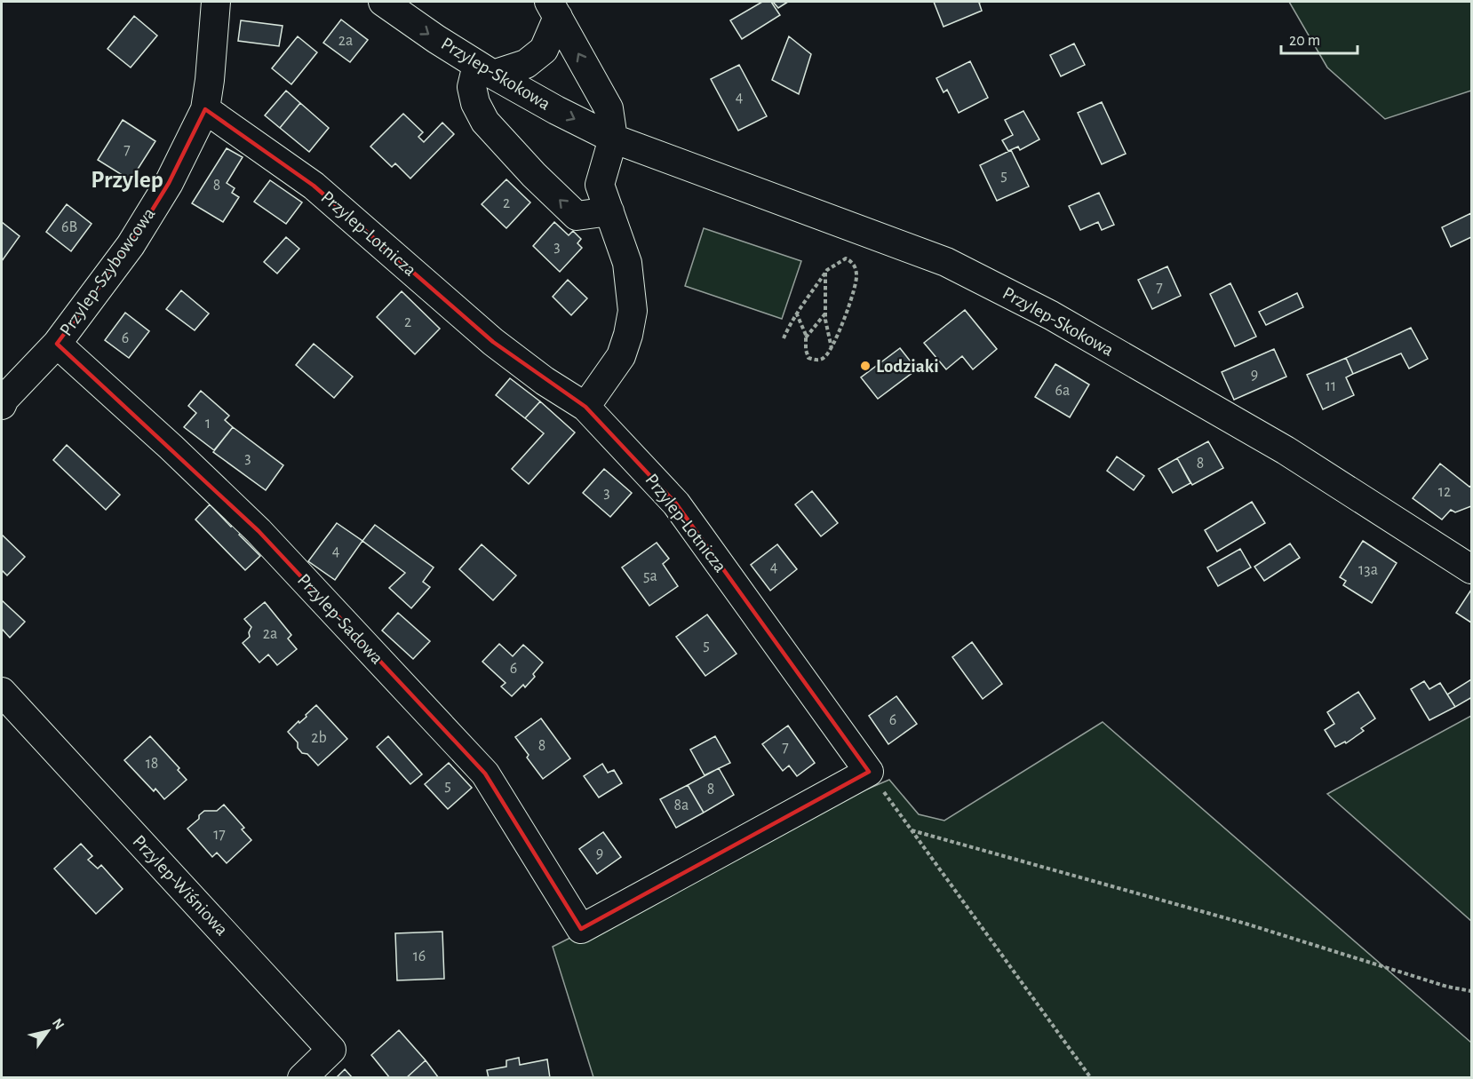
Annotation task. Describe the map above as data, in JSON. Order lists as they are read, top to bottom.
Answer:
{
  "streets": {
    "street": [
      "Przylep-Skokowa",
      "Przylep-Lotnicza",
      "Przylep-Szybowcowa",
      "Przylep-Sadowa",
      "Przylep-Wiśniowa"
    ]
  },
  "crossings": [
    ["Przylep-Lotnicza", "Przylep-Szybowcowa"],
    ["Przylep-Lotnicza", "Przylep-Sadowa"],
    ["Przylep-Szybowcowa", "Przylep-Sadowa"]
  ],
  "districts": ["Przylep"],
  "places": ["Lodziaki"],
  "house_numbers": [
    "2a",
    "4",
    "7",
    "5",
    "8",
    "2",
    "6B",
    "3",
    "7",
    "2",
    "6",
    "9",
    "11",
    "6a",
    "1",
    "3",
    "8",
    "12",
    "3",
    "4",
    "4",
    "13a",
    "5a",
    "2a",
    "5",
    "6",
    "6",
    "2b",
    "8",
    "7",
    "18",
    "5",
    "8",
    "8a",
    "17",
    "9",
    "16"
  ],
  "scale_bar": "20 m",
  "north": "top right"
}
